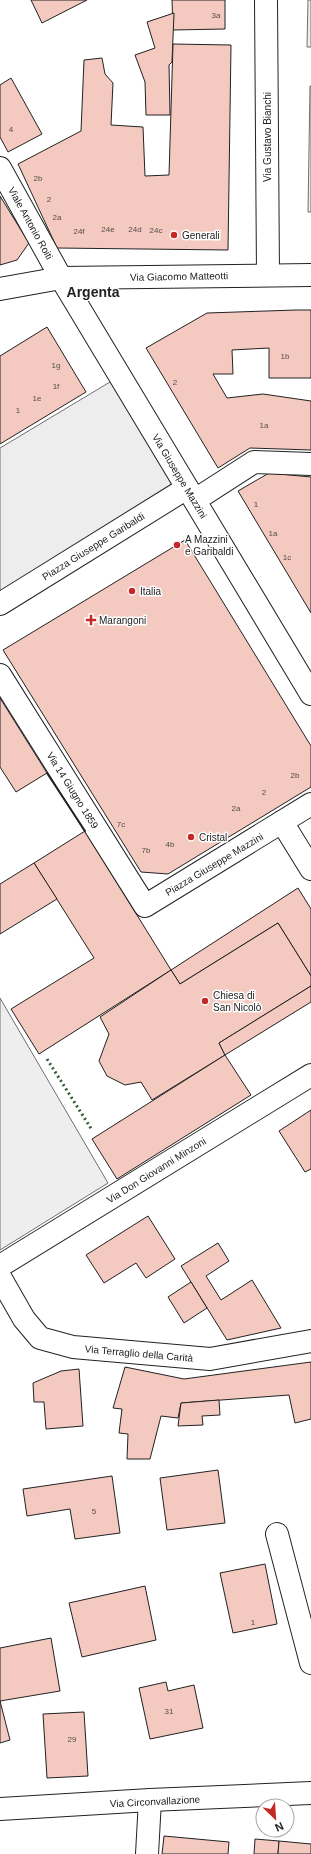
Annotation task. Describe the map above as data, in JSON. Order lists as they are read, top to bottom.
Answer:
{
  "streets": {
    "street": [
      "Via Gustavo Bianchi",
      "Viale Antonio Roiti",
      "Via Giacomo Matteotti",
      "Via Giuseppe Mazzini",
      "Piazza Giuseppe Garibaldi",
      "Via 14 Giugno 1859",
      "Piazza Giuseppe Mazzini",
      "Via Don Giovanni Minzoni",
      "Via Terraglio della Carità",
      "Via Circonvallazione"
    ]
  },
  "crossings": [
    ["Via Gustavo Bianchi", "Via Giacomo Matteotti"],
    ["Viale Antonio Roiti", "Via Giacomo Matteotti"],
    ["Viale Antonio Roiti", "Via Giuseppe Mazzini"],
    ["Via Giacomo Matteotti", "Via Giuseppe Mazzini"],
    ["Via Giuseppe Mazzini", "Piazza Giuseppe Garibaldi"],
    ["Via 14 Giugno 1859", "Piazza Giuseppe Mazzini"]
  ],
  "districts": ["Argenta"],
  "places": {
    "other": [
      "Generali",
      "A Mazzini e Garibaldi",
      "Italia",
      "Cristal",
      "Chiesa di San Nicolò"
    ],
    "health": ["Marangoni"]
  },
  "house_numbers": [
    "3a",
    "4",
    "2b",
    "2",
    "2a",
    "24e",
    "24d",
    "24c",
    "24f",
    "1b",
    "1g",
    "2",
    "1f",
    "1e",
    "1",
    "1a",
    "1",
    "1a",
    "1c",
    "2b",
    "2",
    "2a",
    "7c",
    "4b",
    "7b",
    "5",
    "1",
    "31",
    "29"
  ],
  "north": "bottom right"
}
